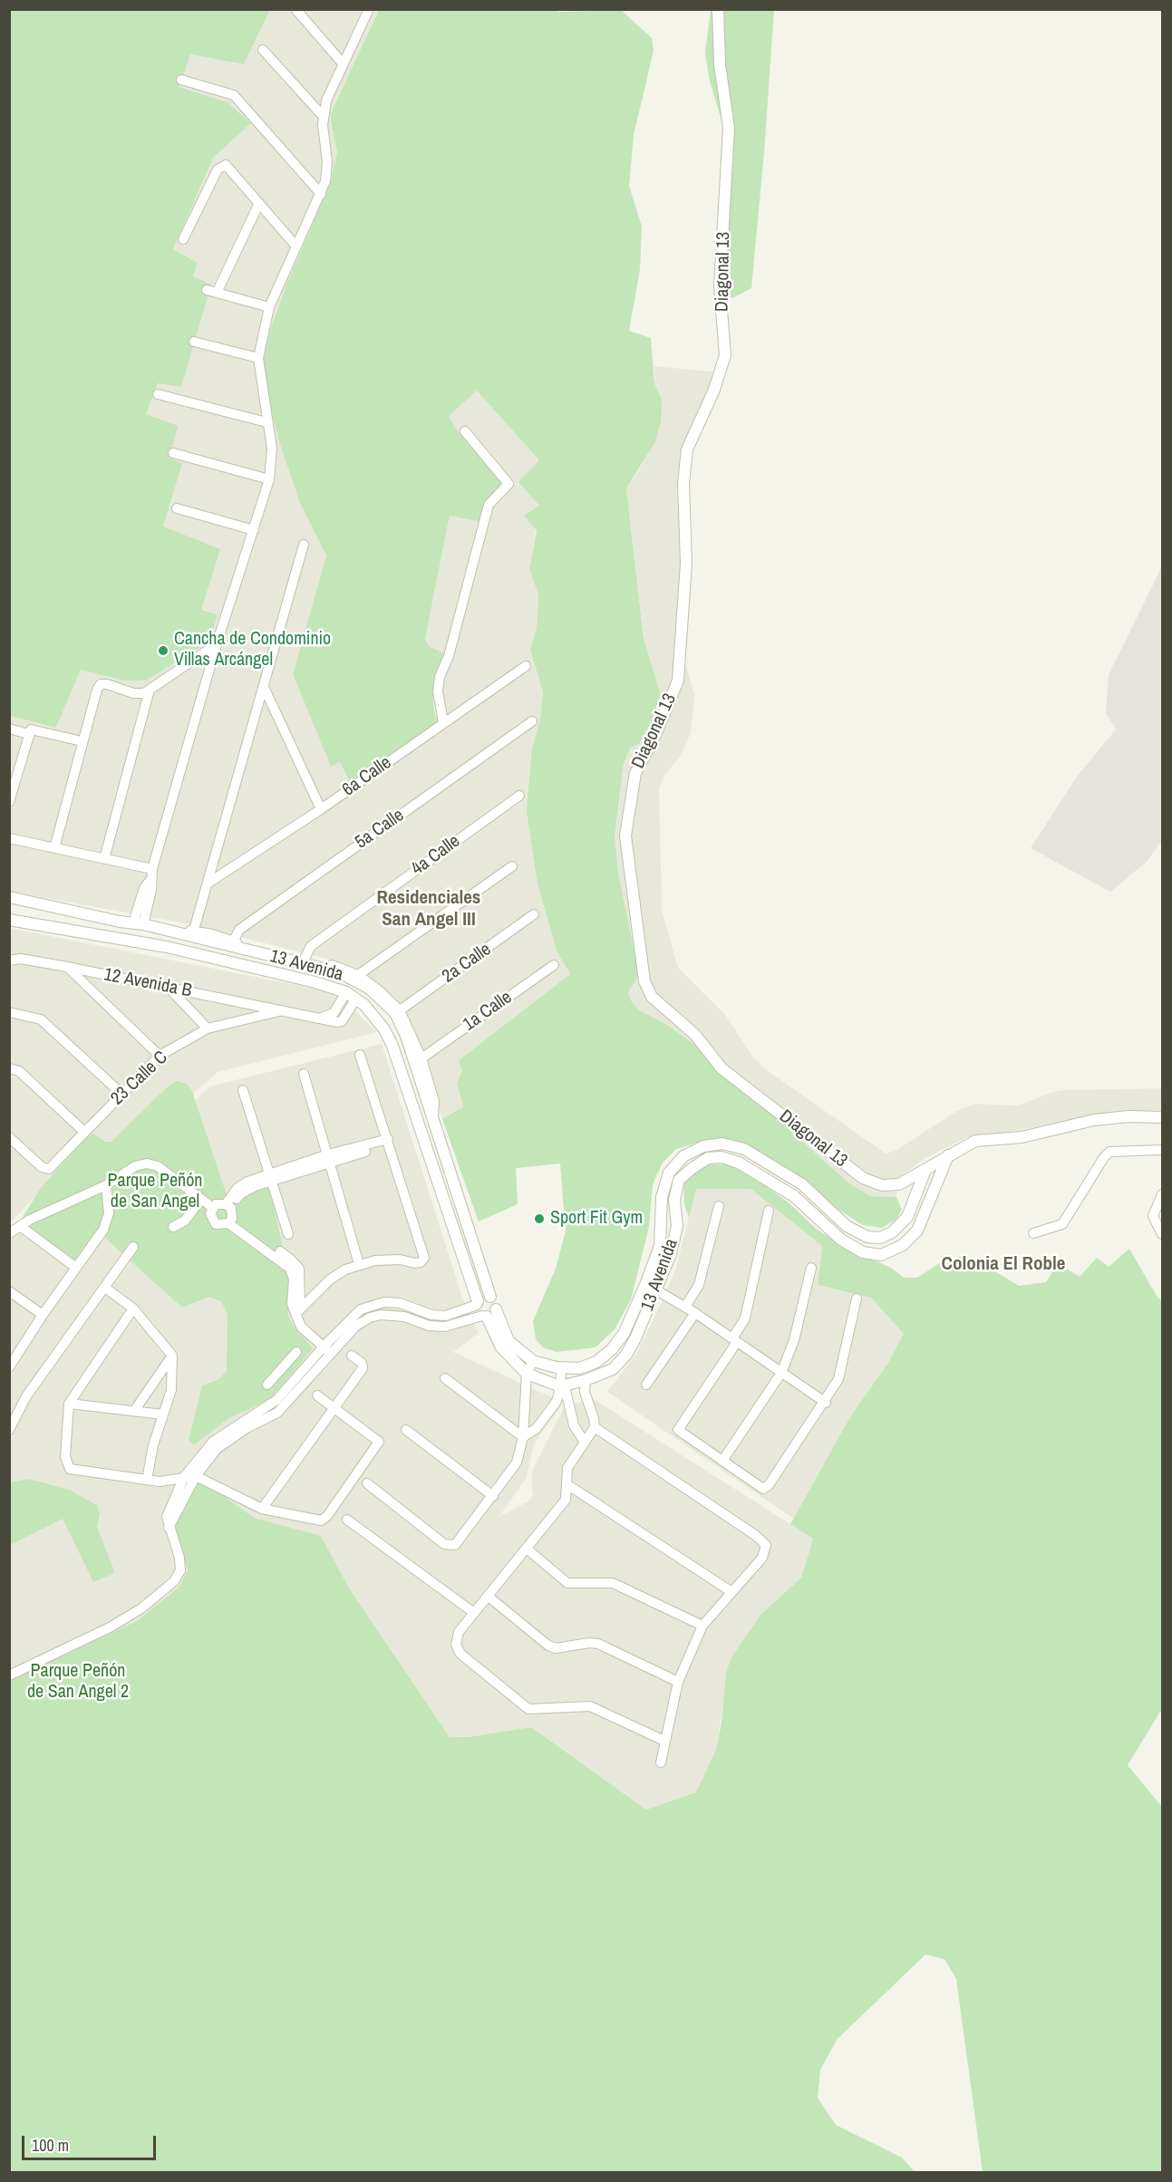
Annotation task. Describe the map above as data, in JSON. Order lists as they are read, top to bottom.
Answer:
{
  "streets": {
    "street": [
      "Diagonal 13",
      "6a Calle",
      "5a Calle",
      "4a Calle",
      "2a Calle",
      "13 Avenida",
      "12 Avenida B",
      "1a Calle",
      "23 Calle C"
    ]
  },
  "crossings": [
    ["Diagonal 13", "13 Avenida"],
    ["5a Calle", "13 Avenida"],
    ["13 Avenida", "12 Avenida B"],
    ["12 Avenida B", "23 Calle C"]
  ],
  "districts": ["Residenciales San Angel III", "Colonia El Roble"],
  "parks": ["Parque Peñón de San Angel", "Parque Peñón de San Angel 2"],
  "places": ["Cancha de Condominio Villas Arcángel", "Sport Fit Gym"],
  "scale_bar": "100 m"
}
